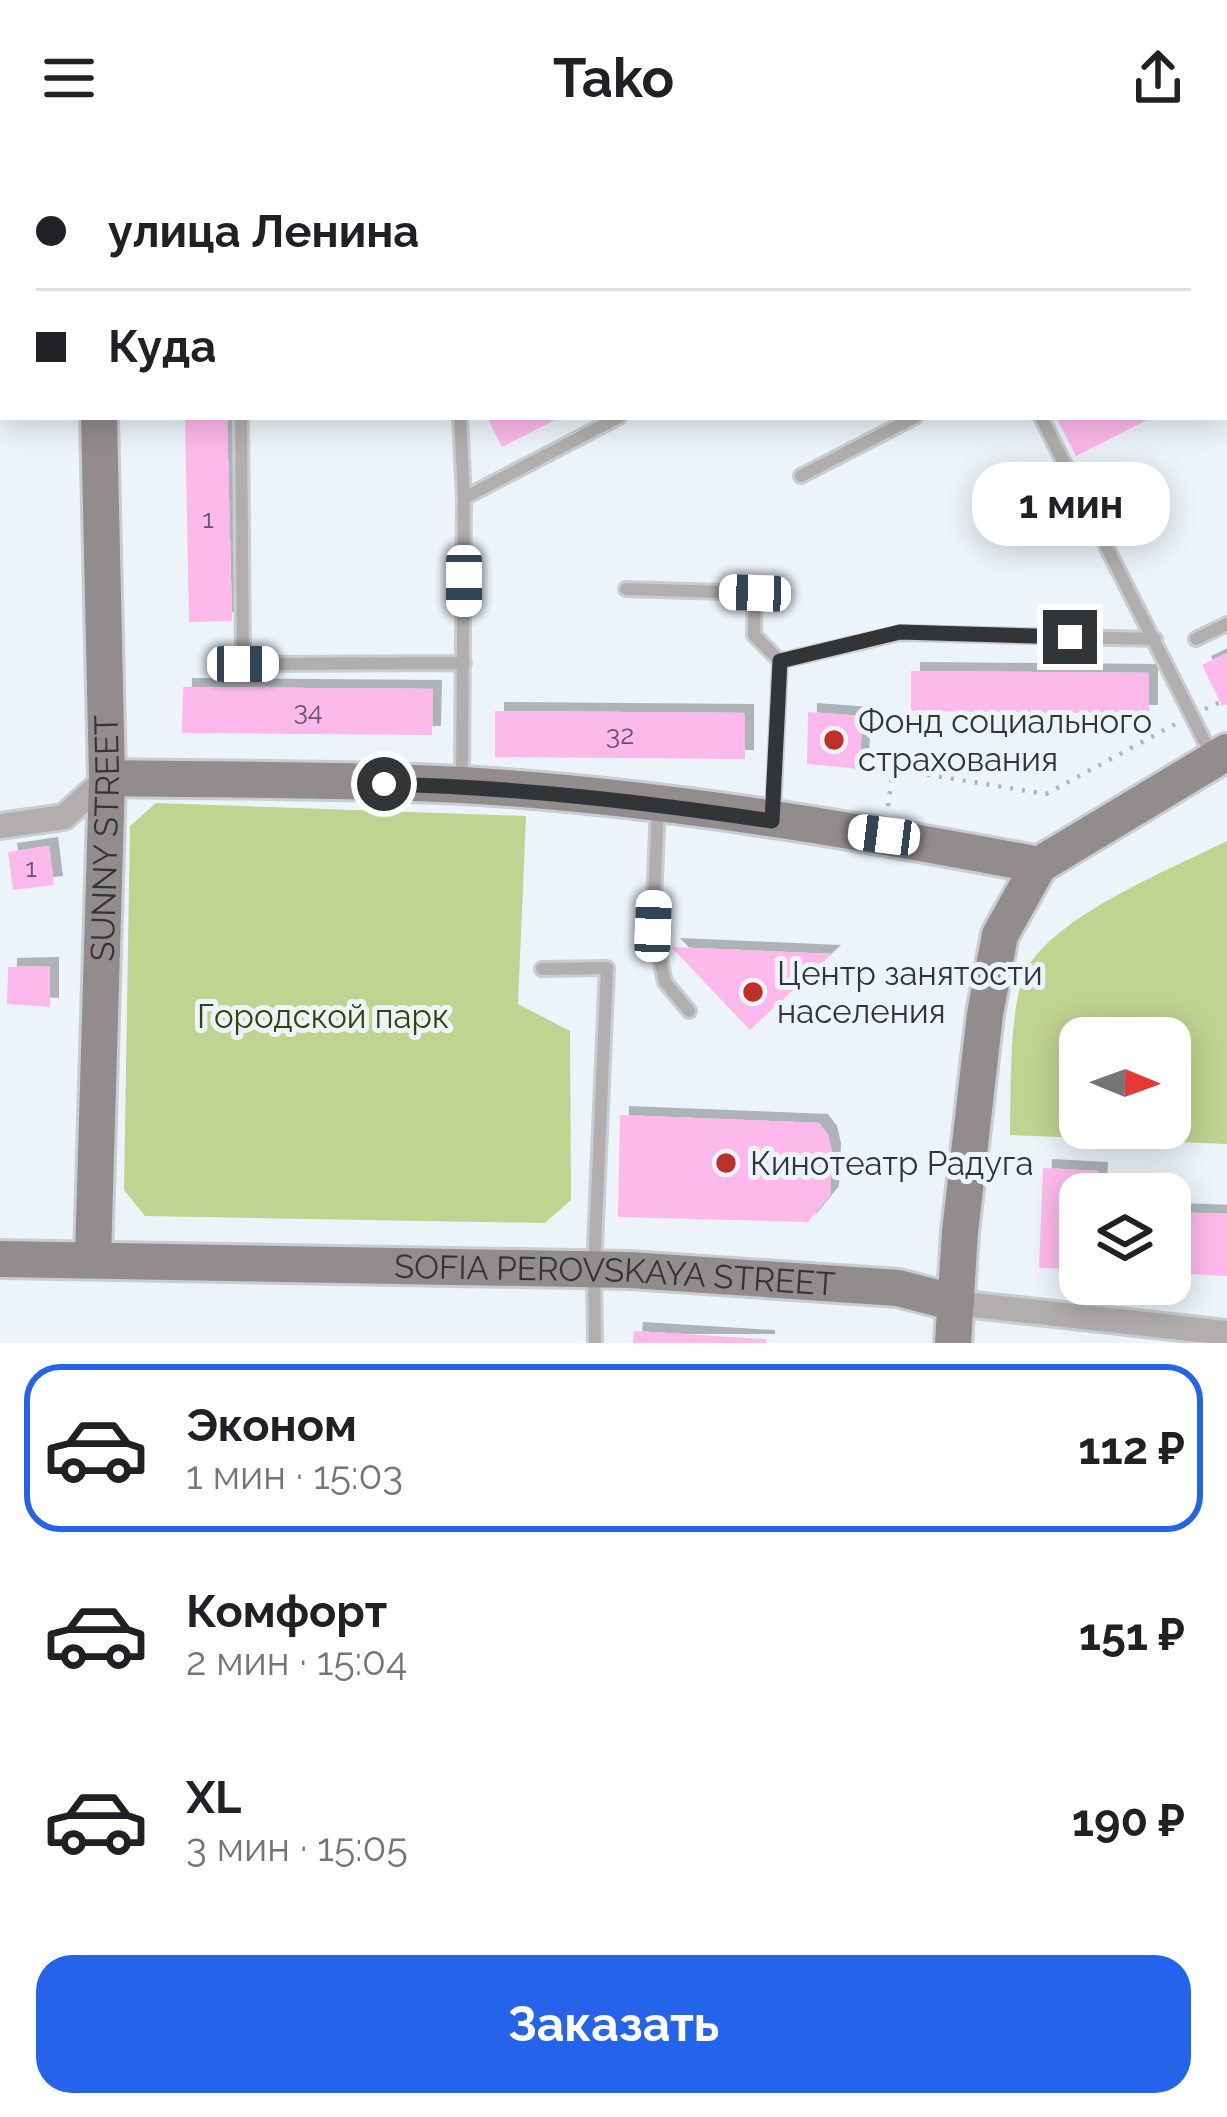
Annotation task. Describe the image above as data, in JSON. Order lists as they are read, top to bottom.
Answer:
{
  "streets": {
    "street": ["SUNNY STREET", "SOFIA PEROVSKAYA STREET"]
  },
  "crossings": [
    ["SUNNY STREET", "SOFIA PEROVSKAYA STREET"]
  ],
  "parks": ["Городской парк"],
  "places": ["Фонд социального страхования", "Центр занятости населения", "Кинотеатр Радуга"],
  "house_numbers": [
    "1",
    "34",
    "32",
    "1"
  ],
  "north": "right",
  "page": {
    "header": "Tako",
    "banner": ["улица Ленина", "Куда"],
    "bubble": "1 мин",
    "list": [
      {
        "name": "Эконом",
        "note": "1 мин · 15:03",
        "value": "112 ₽"
      },
      {
        "name": "Комфорт",
        "note": "2 мин · 15:04",
        "value": "151 ₽"
      },
      {
        "name": "XL",
        "note": "3 мин · 15:05",
        "value": "190 ₽"
      }
    ],
    "buttons": "Заказать"
  }
}
